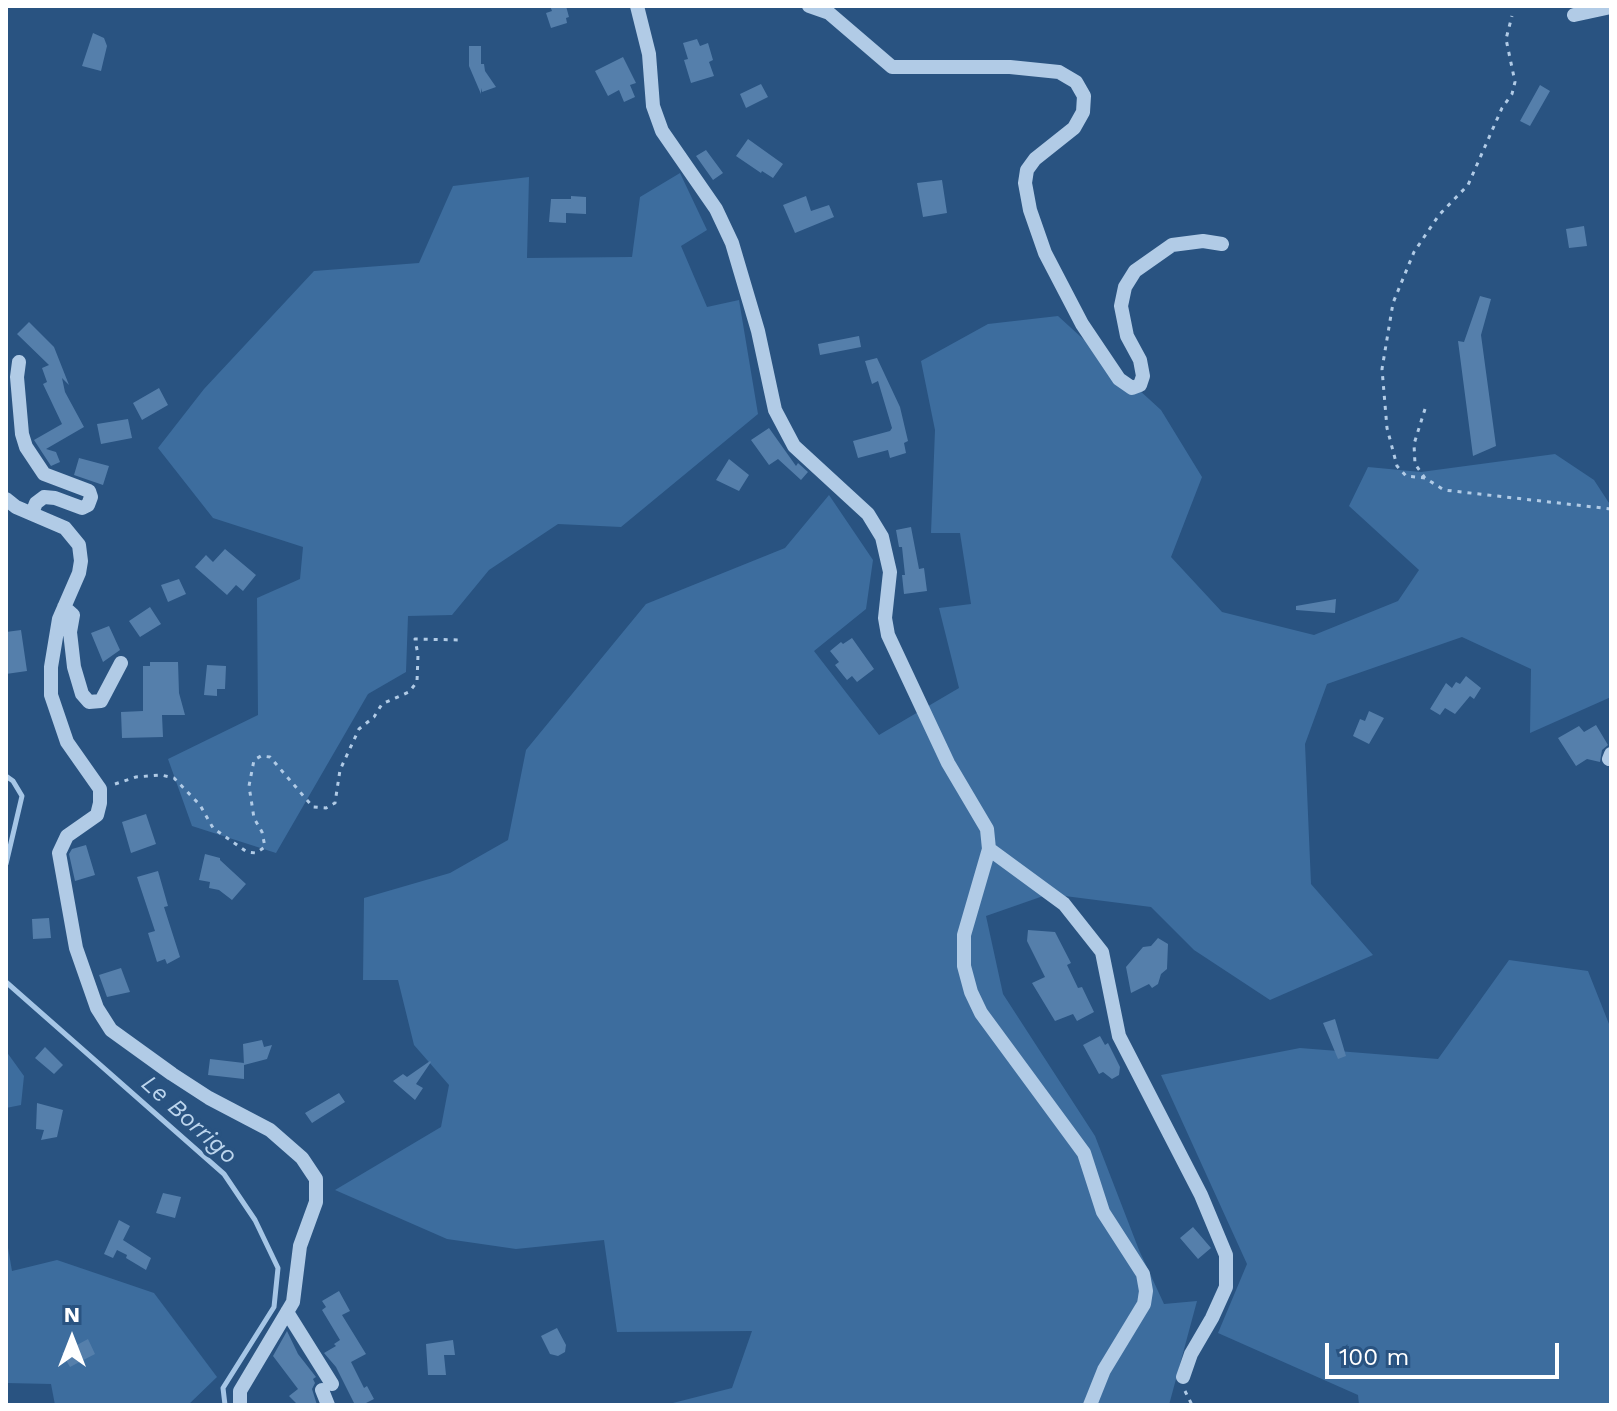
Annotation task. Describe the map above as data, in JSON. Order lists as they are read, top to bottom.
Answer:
{
  "water": ["Le Borrigo"],
  "scale_bar": "100 m",
  "north": "top"
}
